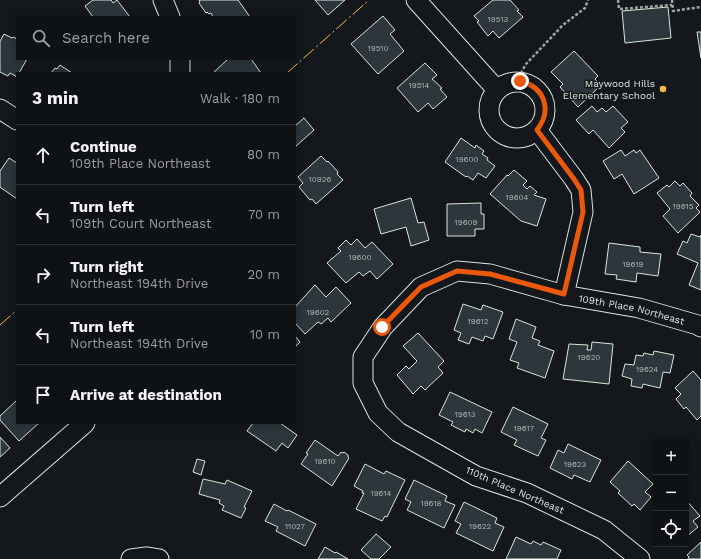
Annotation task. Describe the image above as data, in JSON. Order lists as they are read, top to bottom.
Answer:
{
  "streets": {
    "street": ["109th Place Northeast", "110th Place Northeast"]
  },
  "crossings": [
    ["109th Place Northeast", "110th Place Northeast"]
  ],
  "places": ["Maywood Hills Elementary School"],
  "house_numbers": [
    "19513",
    "19510",
    "19514",
    "19600",
    "10926",
    "19604",
    "19615",
    "19609",
    "19600",
    "19619",
    "19602",
    "19612",
    "19620",
    "19624",
    "19613",
    "19617",
    "19610",
    "19623",
    "19614",
    "19618",
    "11027",
    "19622"
  ],
  "page": {
    "search": "Search here",
    "heading": ["3 min", "Walk · 180 m"],
    "list": [
      ["Continue", "109th Place Northeast", "80 m"],
      ["Turn left", "109th Court Northeast", "70 m"],
      ["Turn right", "Northeast 194th Drive", "20 m"],
      ["Turn left", "Northeast 194th Drive", "10 m"],
      "Arrive at destination"
    ],
    "map_buttons": ["+", "−"]
  }
}
